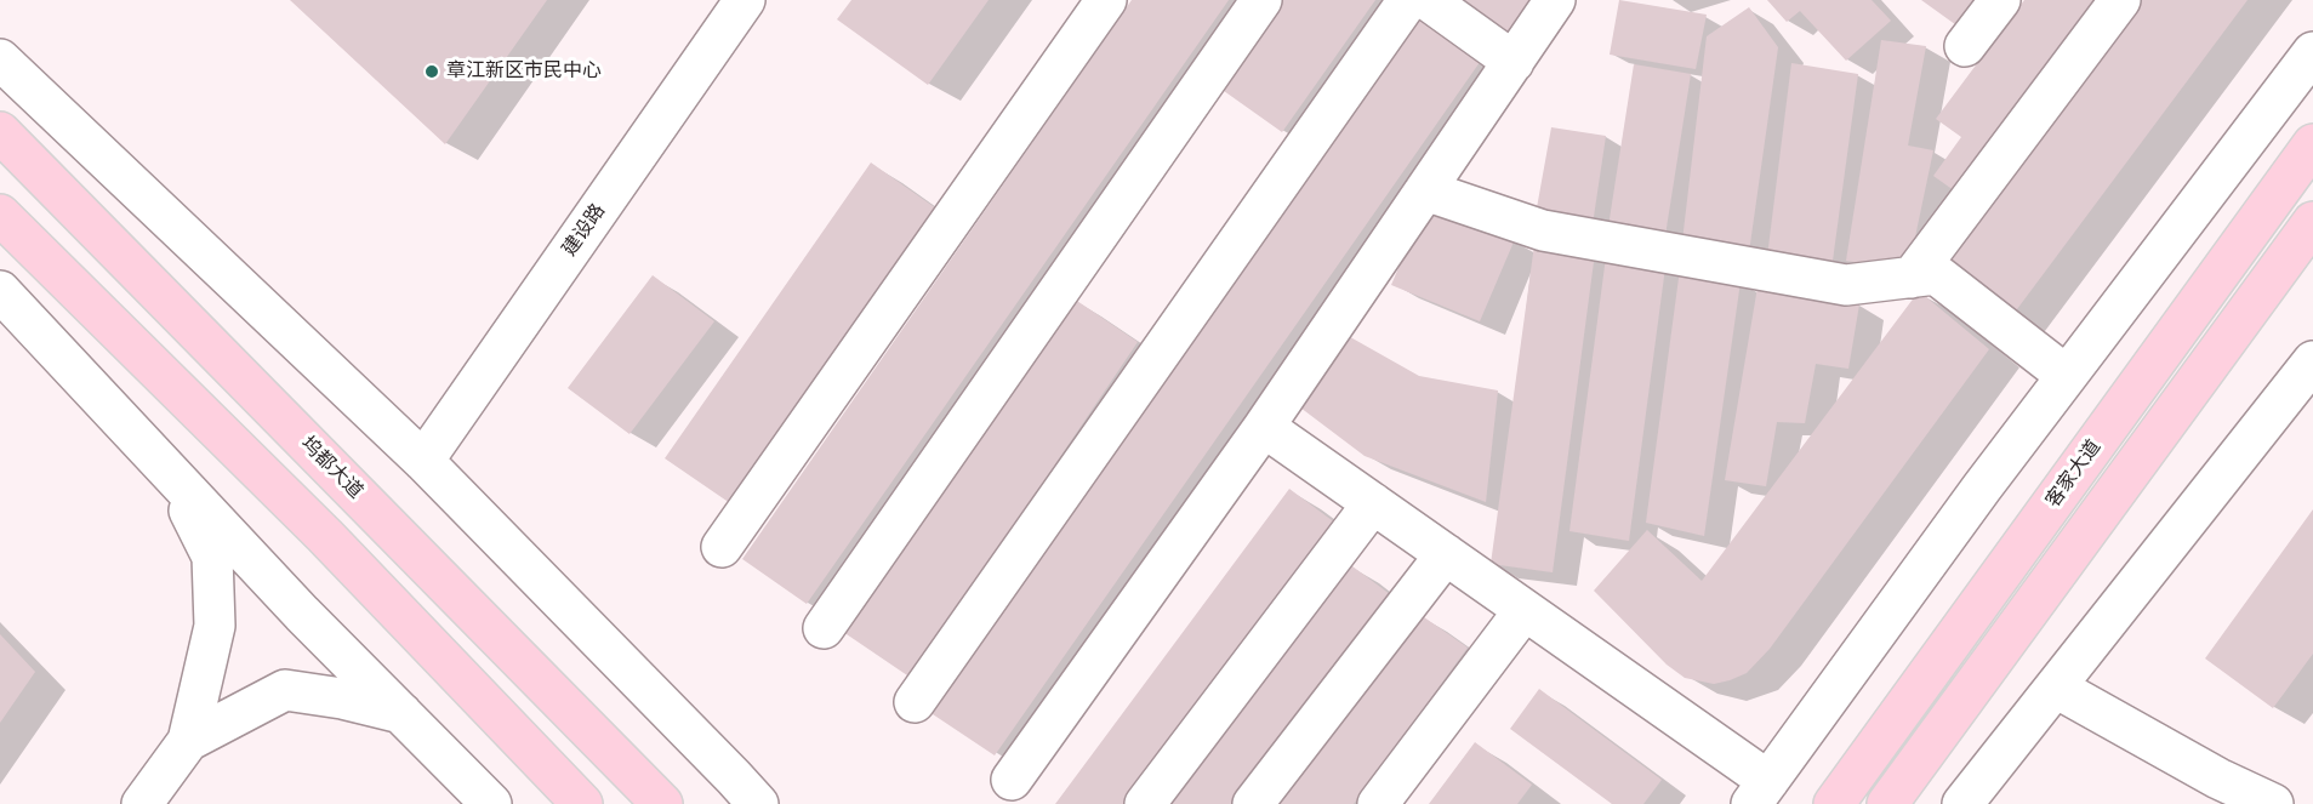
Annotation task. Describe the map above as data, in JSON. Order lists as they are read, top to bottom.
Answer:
{
  "streets": {
    "main road": ["坞都大道", "客家大道"],
    "street": ["建设路"]
  },
  "places": ["章江新区市民中心"]
}
